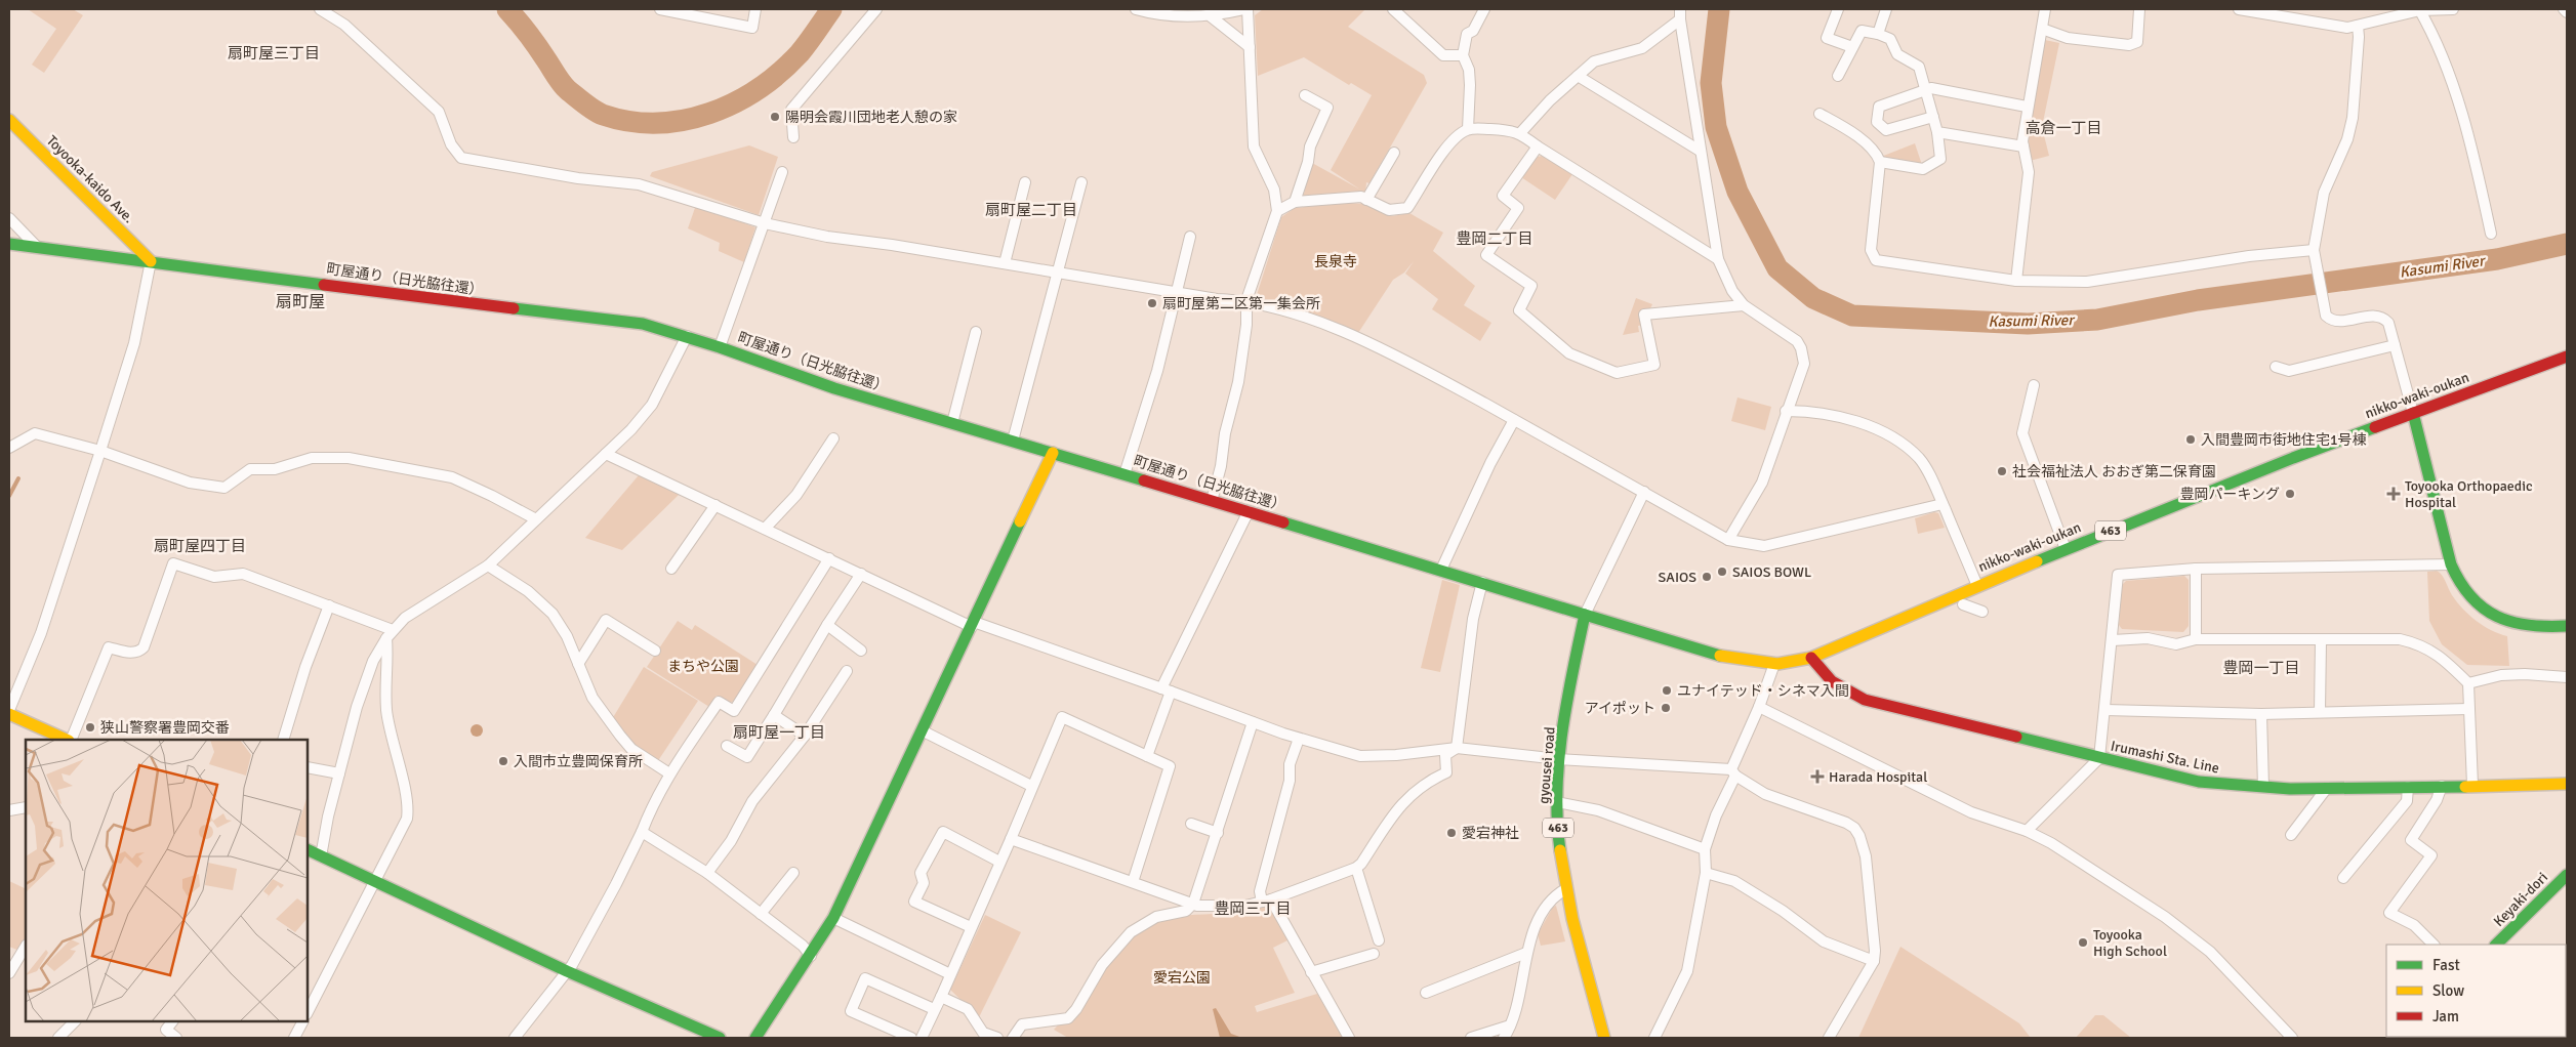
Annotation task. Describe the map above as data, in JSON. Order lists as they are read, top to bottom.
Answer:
{
  "streets": {
    "main road": [
      "Toyooka-kaido Ave.",
      "町屋通り（日光脇往還）",
      "nikko-waki-oukan",
      "463",
      "Irumashi Sta. Line",
      "gyousei road",
      "Keyaki-dori"
    ]
  },
  "crossings": [
    ["Toyooka-kaido Ave.", "町屋通り（日光脇往還）"],
    ["町屋通り（日光脇往還）", "nikko-waki-oukan"],
    ["町屋通り（日光脇往還）", "gyousei road"],
    ["nikko-waki-oukan", "Irumashi Sta. Line"],
    ["nikko-waki-oukan", "gyousei road"]
  ],
  "districts": [
    "扇町屋三丁目",
    "高倉一丁目",
    "扇町屋二丁目",
    "豊岡二丁目",
    "扇町屋",
    "扇町屋四丁目",
    "豊岡一丁目",
    "扇町屋一丁目",
    "豊岡三丁目"
  ],
  "water": ["Kasumi River"],
  "parks": ["長泉寺", "まちや公園", "愛宕公園"],
  "places": {
    "other": [
      "陽明会霞川団地老人憩の家",
      "扇町屋第二区第一集会所",
      "入間豊岡市街地住宅1号棟",
      "社会福祉法人 おおぎ第二保育園",
      "豊岡パーキング",
      "SAIOS BOWL",
      "SAIOS",
      "ユナイテッド・シネマ入間",
      "アイポット",
      "狭山警察署豊岡交番",
      "入間市立豊岡保育所",
      "愛宕神社",
      "Toyooka High School"
    ],
    "health": ["Toyooka Orthopaedic Hospital", "Harada Hospital"]
  },
  "legend": ["Fast", "Slow", "Jam"]
}
